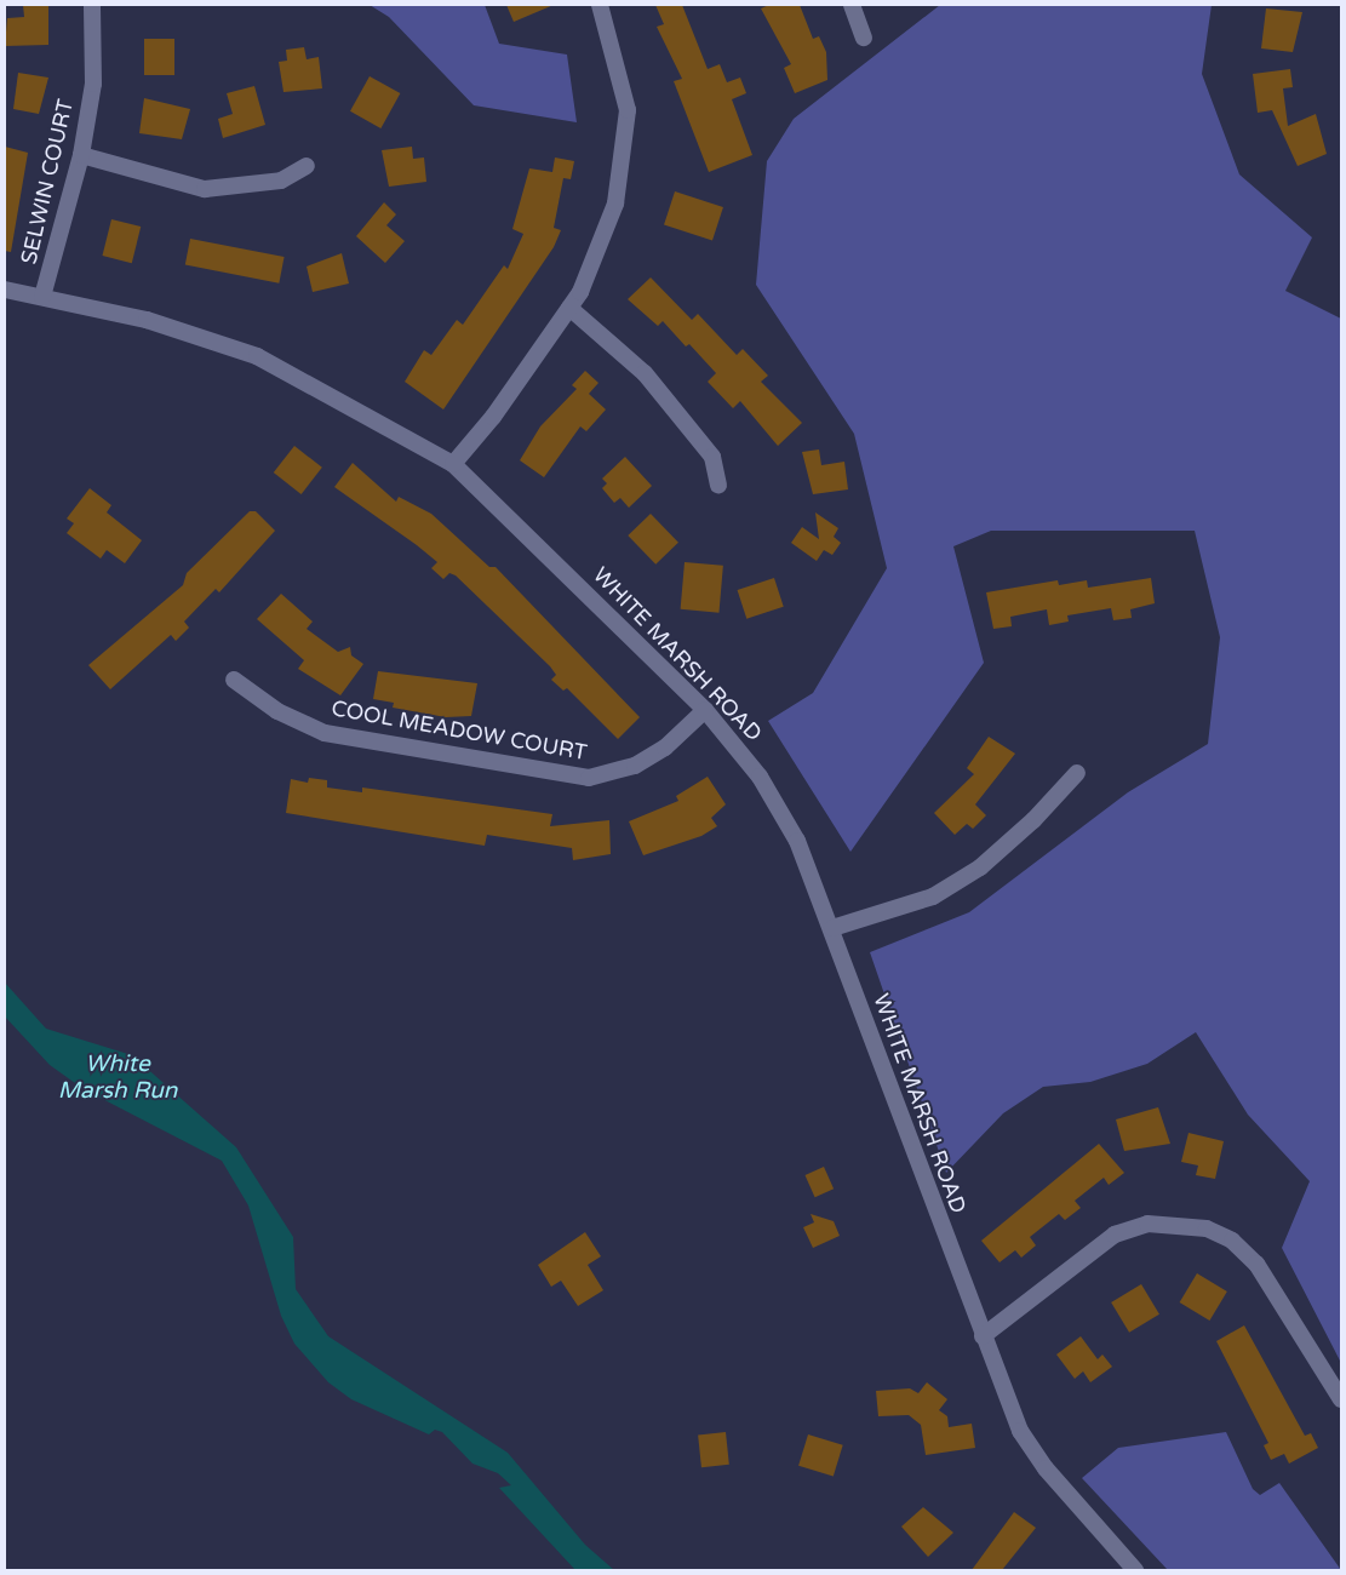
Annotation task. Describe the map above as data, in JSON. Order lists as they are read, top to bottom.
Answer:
{
  "streets": {
    "street": ["SELWIN COURT", "WHITE MARSH ROAD", "COOL MEADOW COURT"]
  },
  "crossings": [
    ["SELWIN COURT", "WHITE MARSH ROAD"],
    ["WHITE MARSH ROAD", "COOL MEADOW COURT"]
  ],
  "water": ["White Marsh Run"]
}
